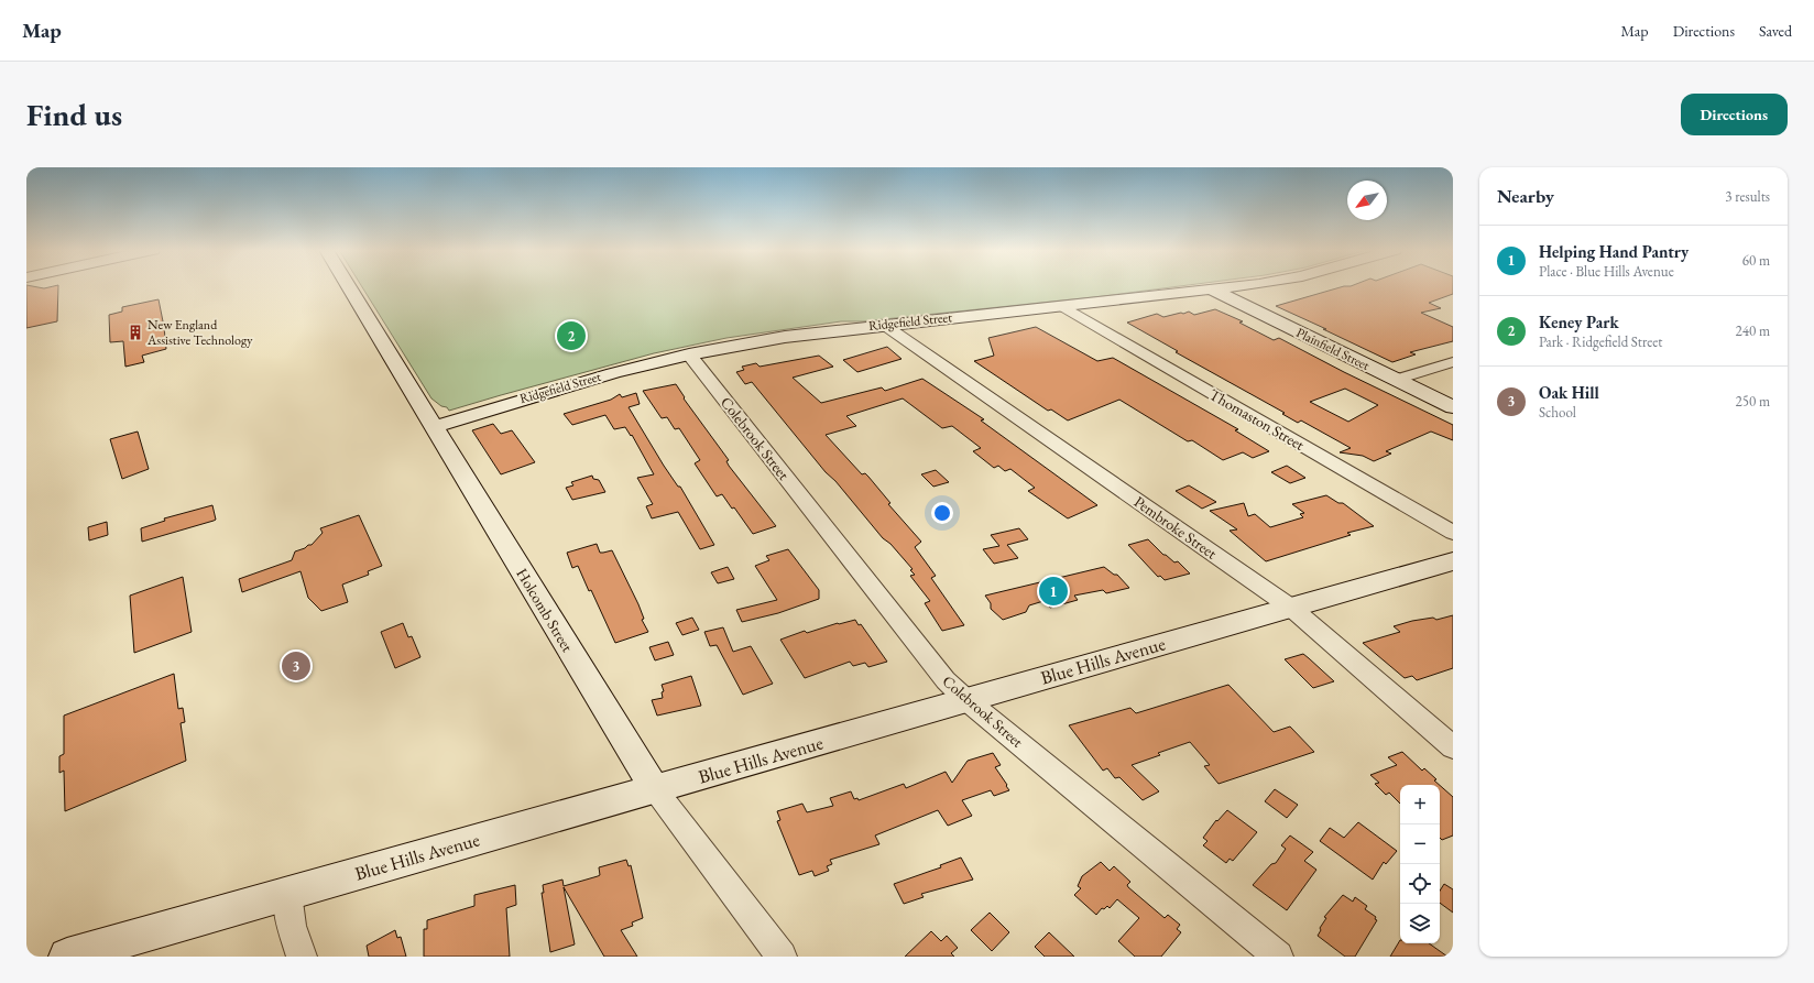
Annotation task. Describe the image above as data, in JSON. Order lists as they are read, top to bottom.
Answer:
{
  "streets": {
    "street": [
      "Ridgefield Street",
      "Plainfield Street",
      "Thomaston Street",
      "Colebrook Street",
      "Pembroke Street",
      "Holcomb Street",
      "Blue Hills Avenue"
    ]
  },
  "crossings": [
    ["Ridgefield Street", "Plainfield Street"],
    ["Ridgefield Street", "Thomaston Street"],
    ["Ridgefield Street", "Colebrook Street"],
    ["Ridgefield Street", "Pembroke Street"],
    ["Ridgefield Street", "Holcomb Street"],
    ["Colebrook Street", "Blue Hills Avenue"],
    ["Pembroke Street", "Blue Hills Avenue"],
    ["Holcomb Street", "Blue Hills Avenue"]
  ],
  "places": {
    "building": ["New England Assistive Technology"]
  },
  "north": "bottom left",
  "page": {
    "header": "Map",
    "nav": ["Map", "Directions", "Saved"],
    "buttons": "Directions",
    "title": "Find us",
    "heading": ["Nearby", "3 results"],
    "list": [
      {
        "mark": "1",
        "name": "Helping Hand Pantry",
        "note": "Place · Blue Hills Avenue",
        "value": "60 m"
      },
      {
        "mark": "2",
        "name": "Keney Park",
        "note": "Park · Ridgefield Street",
        "value": "240 m"
      },
      {
        "mark": "3",
        "name": "Oak Hill",
        "note": "School",
        "value": "250 m"
      }
    ],
    "pins": ["2", "1", "3"],
    "map_buttons": ["+", "−"]
  }
}
